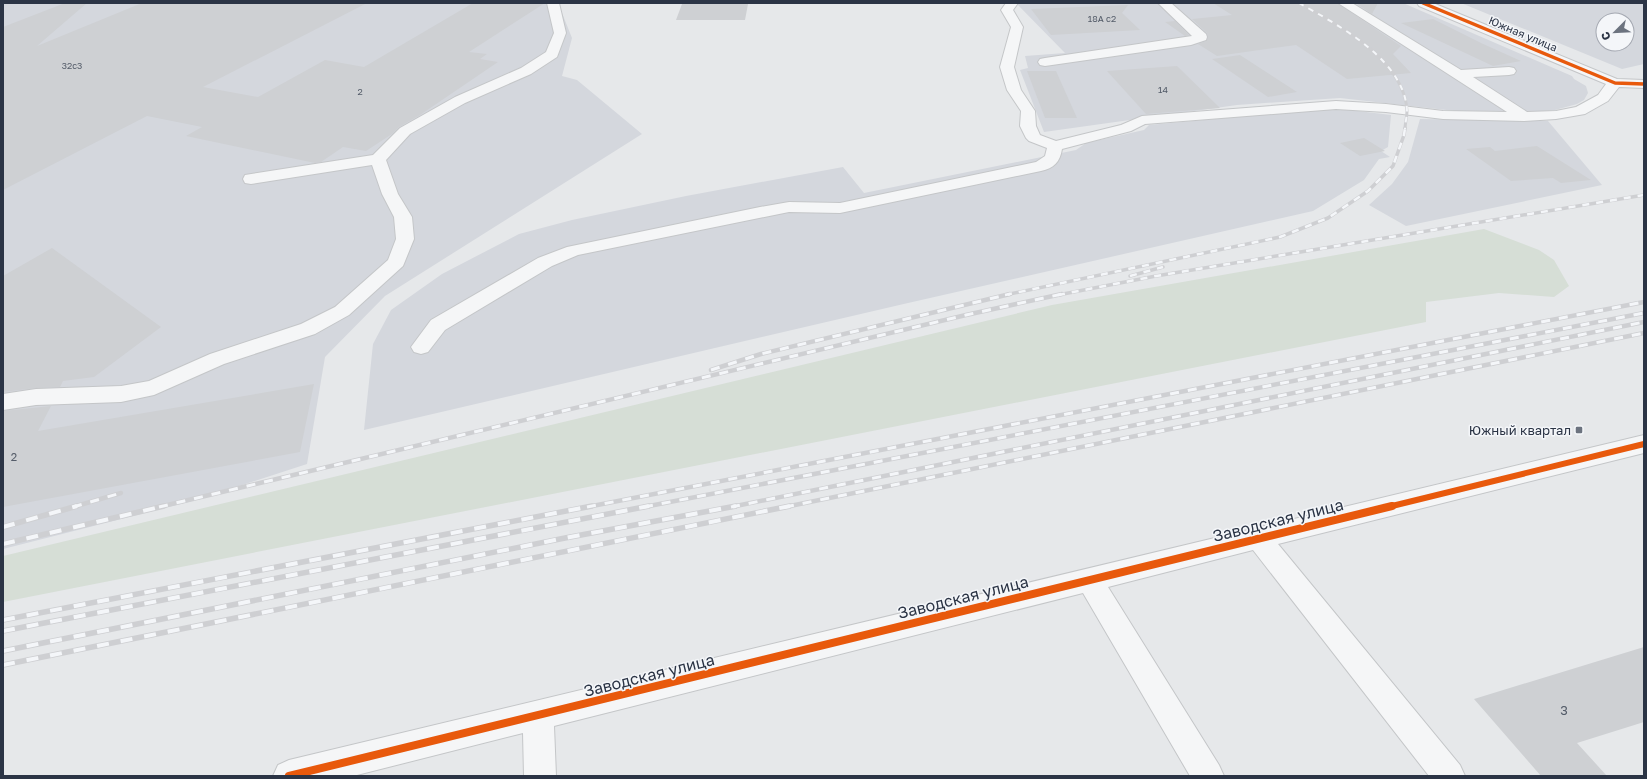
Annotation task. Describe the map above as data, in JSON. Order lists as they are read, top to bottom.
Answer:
{
  "streets": {
    "street": ["Южная улица", "Заводская улица"]
  },
  "places": {
    "transit": ["Южный квартал"]
  },
  "house_numbers": [
    "18А с2",
    "32с3",
    "14",
    "2",
    "2",
    "3"
  ],
  "north": "bottom left"
}
